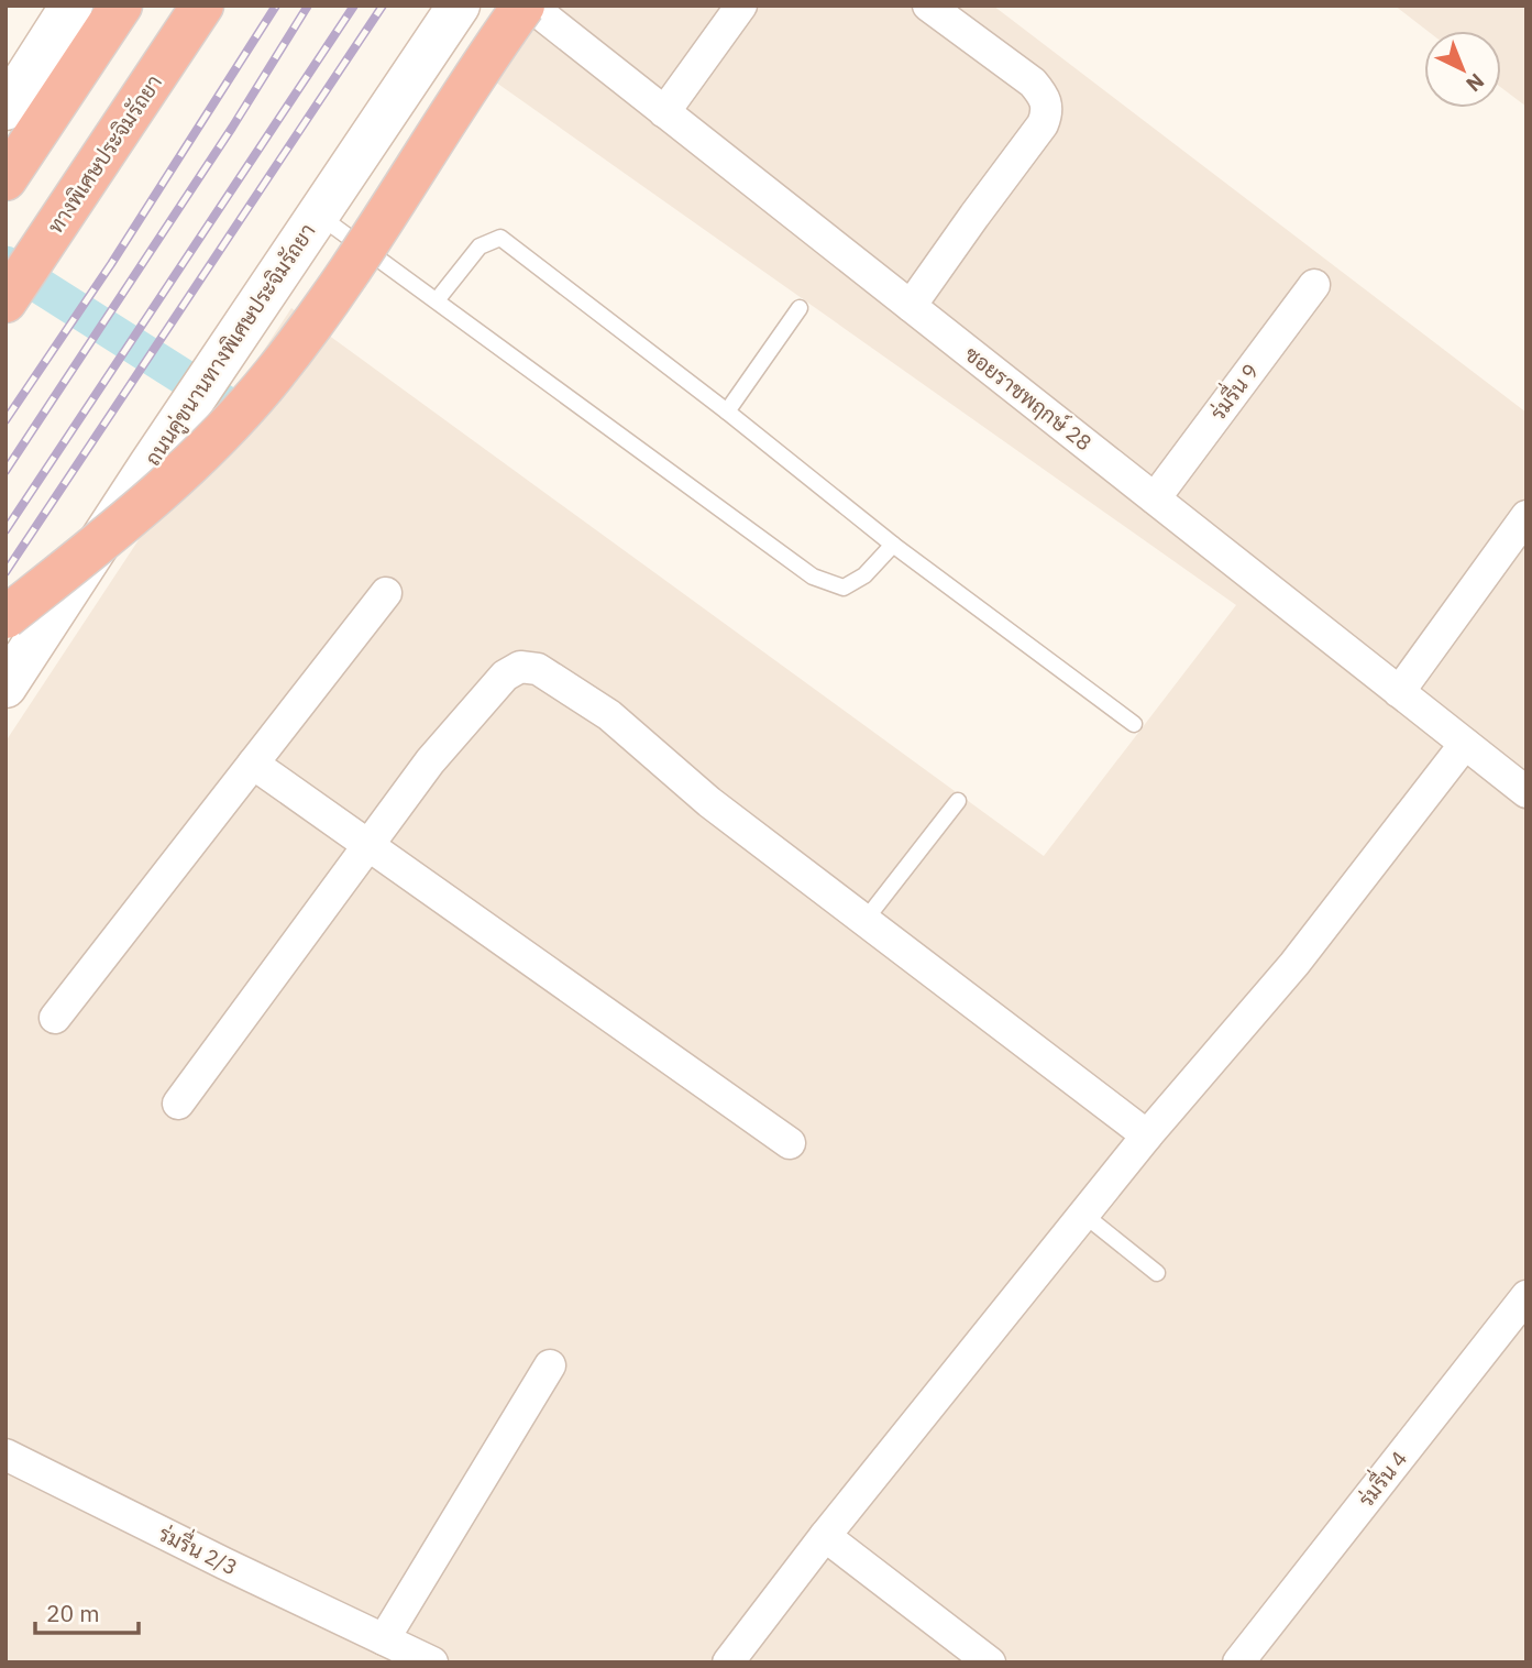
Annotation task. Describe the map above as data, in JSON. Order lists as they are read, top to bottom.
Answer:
{
  "streets": {
    "highway": ["ทางพิเศษประจิมรัถยา"],
    "main road": ["ถนนคู่ขนานทางพิเศษประจิมรัถยา"],
    "street": [
      "ร่มรื่น 9",
      "ซอยราชพฤกษ์ 28",
      "ร่มรื่น 4",
      "ร่มรื่น 2/3"
    ]
  },
  "crossings": [
    ["ร่มรื่น 9", "ซอยราชพฤกษ์ 28"]
  ],
  "scale_bar": "20 m",
  "north": "bottom right"
}
